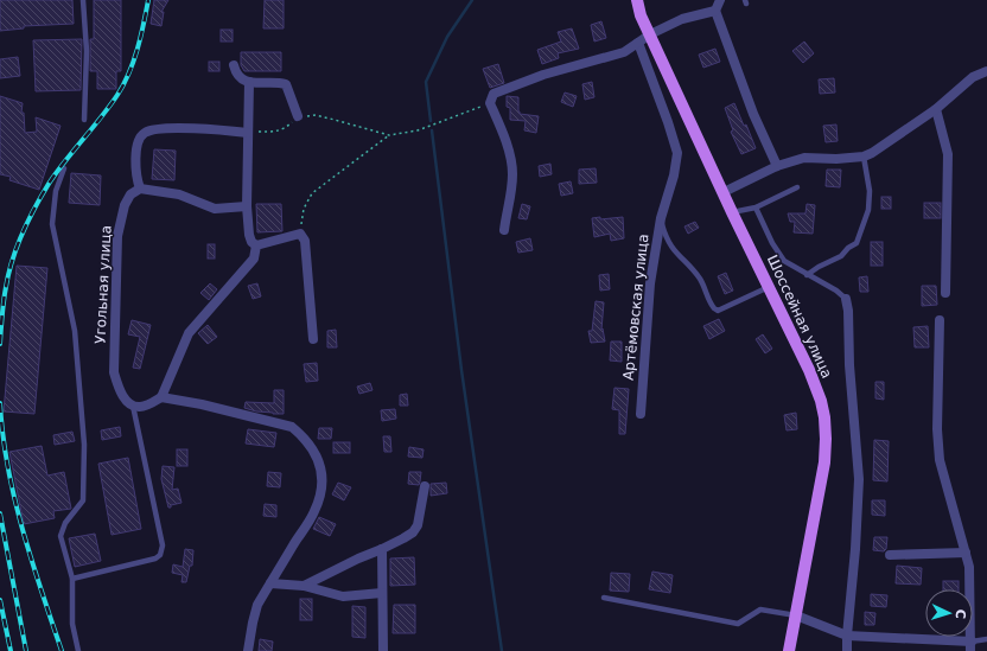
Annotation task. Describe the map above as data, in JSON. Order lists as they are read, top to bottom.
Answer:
{
  "streets": {
    "main road": ["Шоссейная улица"],
    "street": ["Угольная улица", "Артёмовская улица"]
  },
  "north": "right"
}
